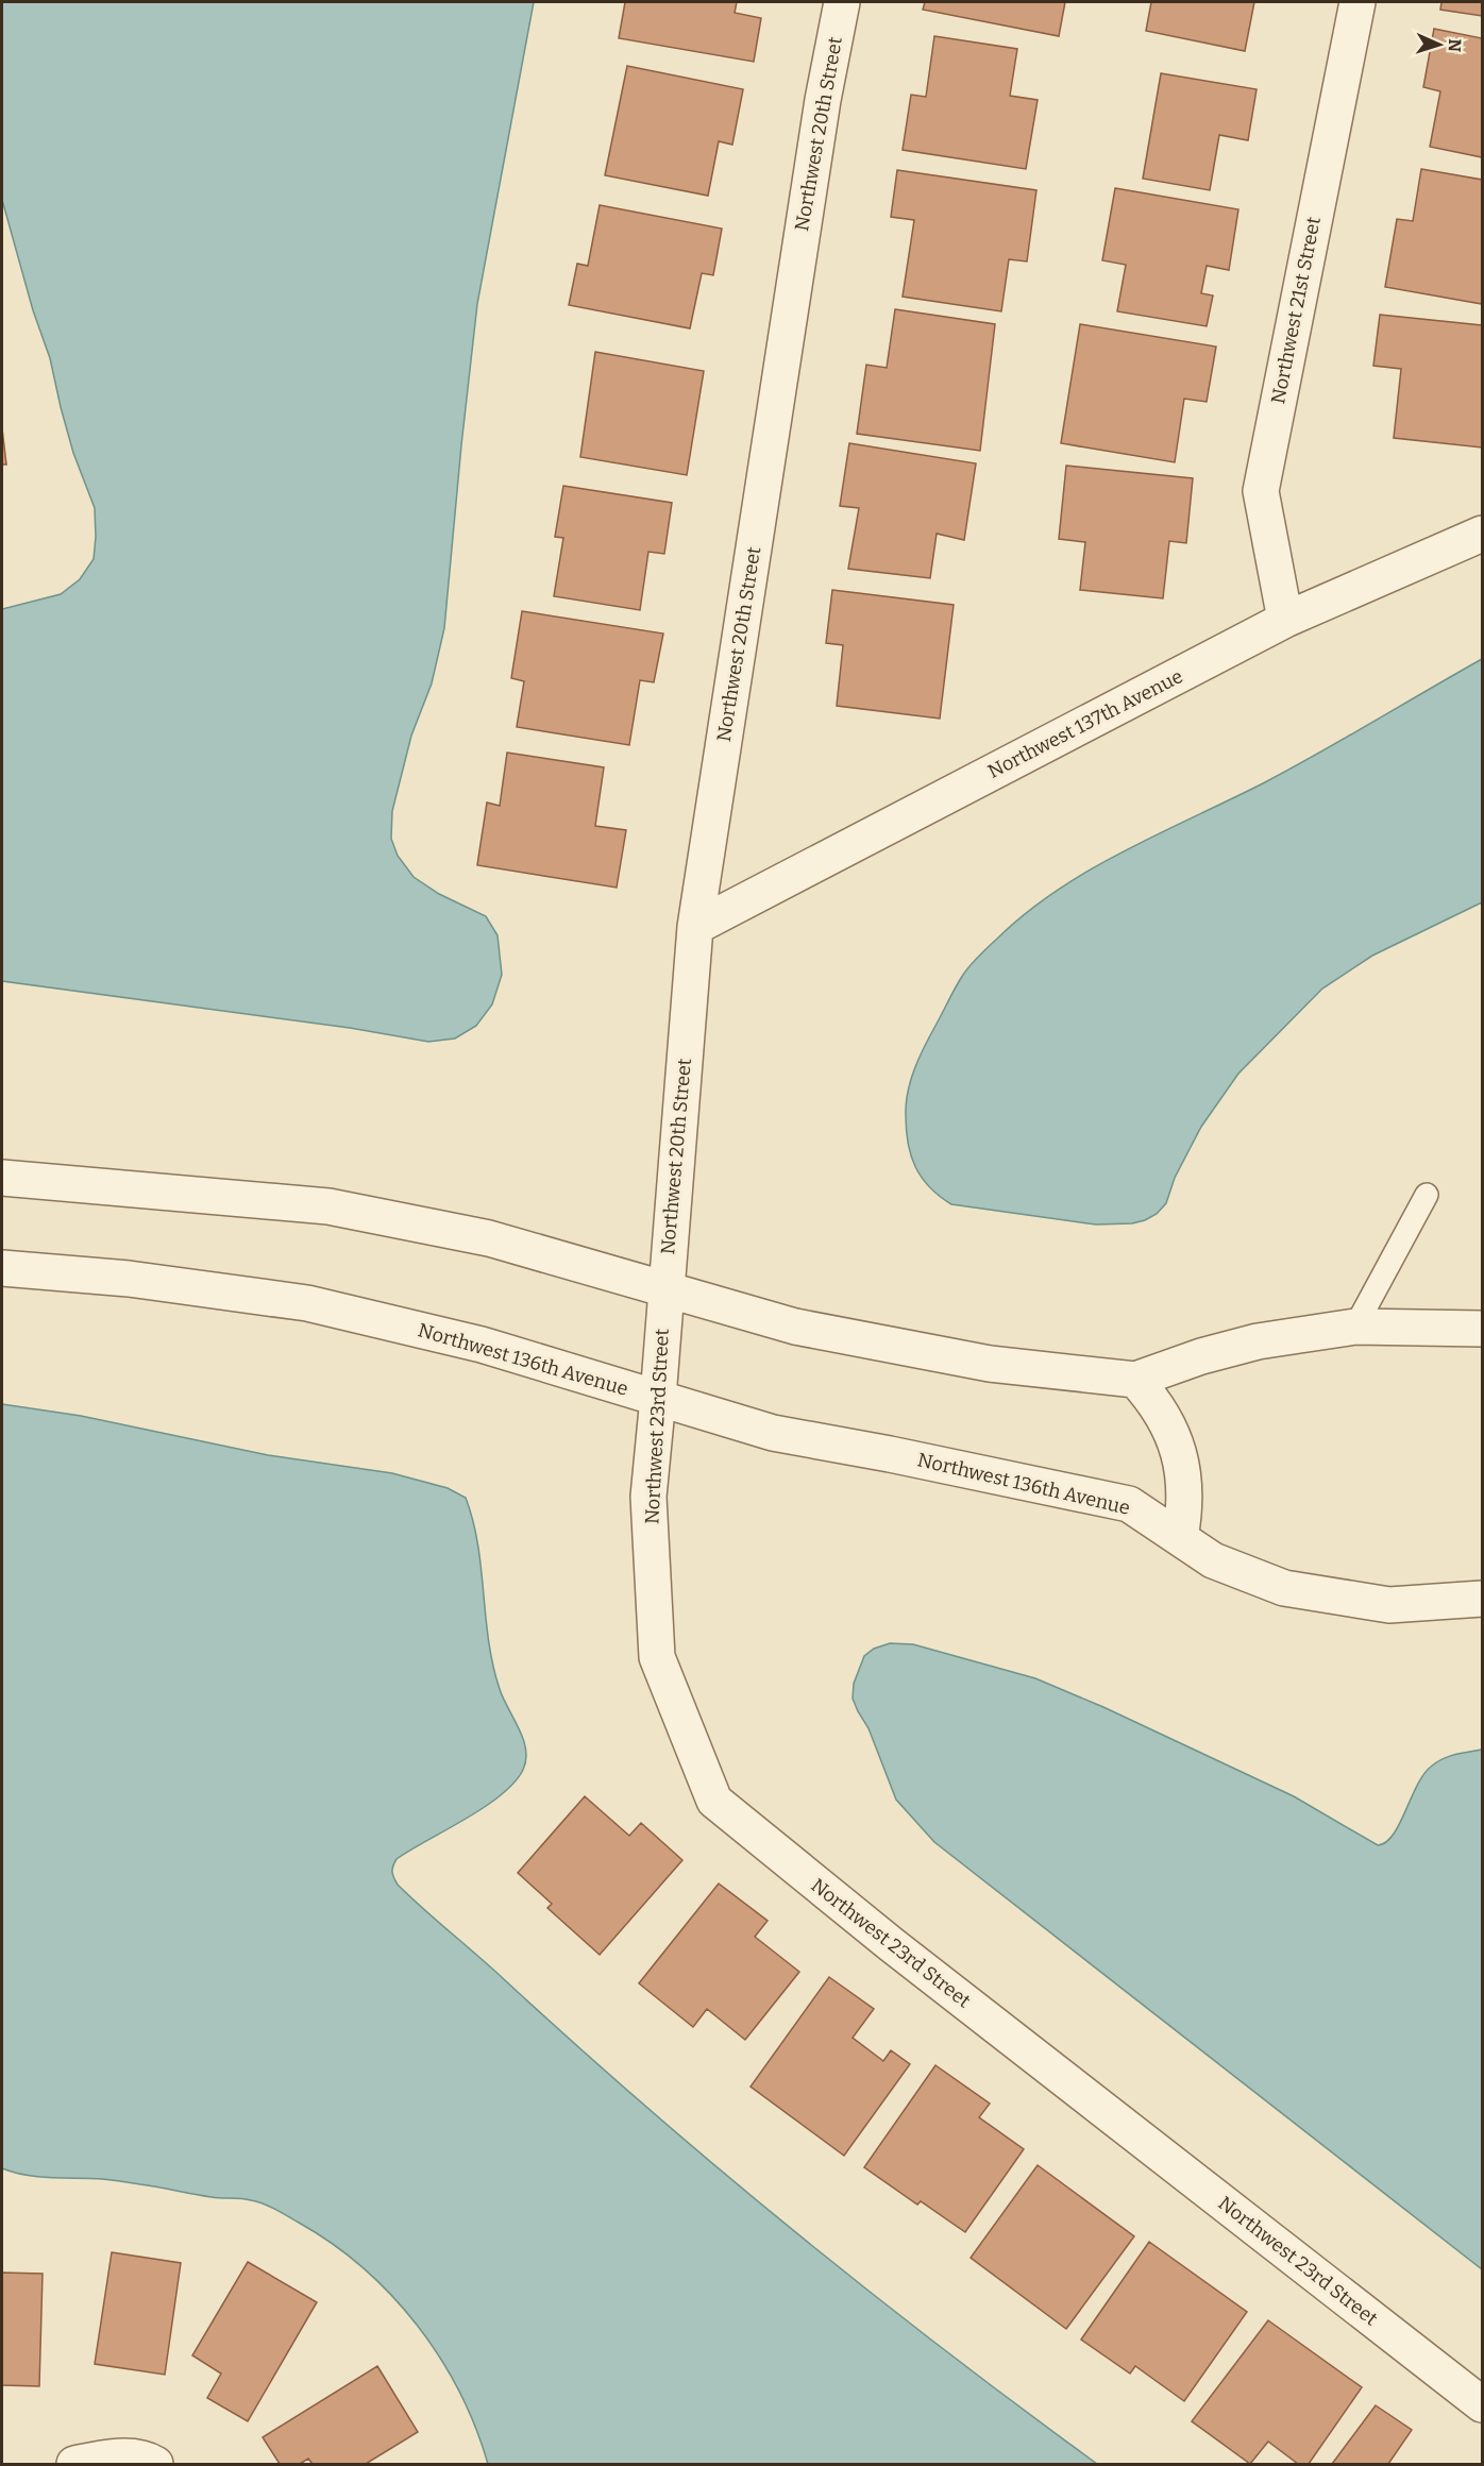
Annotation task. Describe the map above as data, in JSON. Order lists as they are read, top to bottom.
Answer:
{
  "streets": {
    "street": [
      "Northwest 20th Street",
      "Northwest 21st Street",
      "Northwest 137th Avenue",
      "Northwest 136th Avenue",
      "Northwest 23rd Street"
    ]
  },
  "crossings": [
    ["Northwest 20th Street", "Northwest 137th Avenue"],
    ["Northwest 20th Street", "Northwest 23rd Street"],
    ["Northwest 21st Street", "Northwest 137th Avenue"],
    ["Northwest 136th Avenue", "Northwest 23rd Street"]
  ],
  "north": "right"
}
